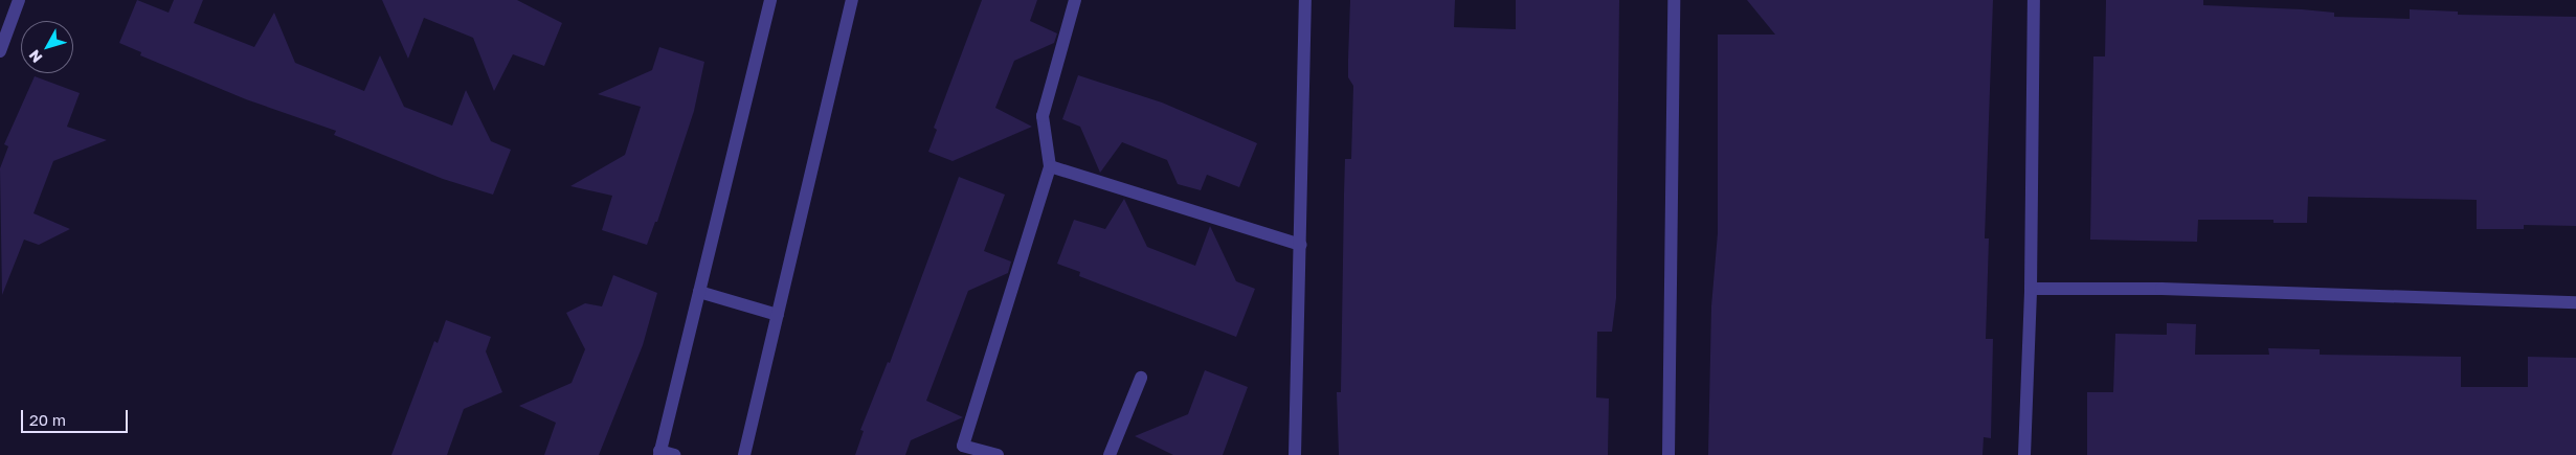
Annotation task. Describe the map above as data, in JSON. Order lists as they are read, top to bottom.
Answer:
{
  "scale_bar": "20 m",
  "north": "bottom left"
}
